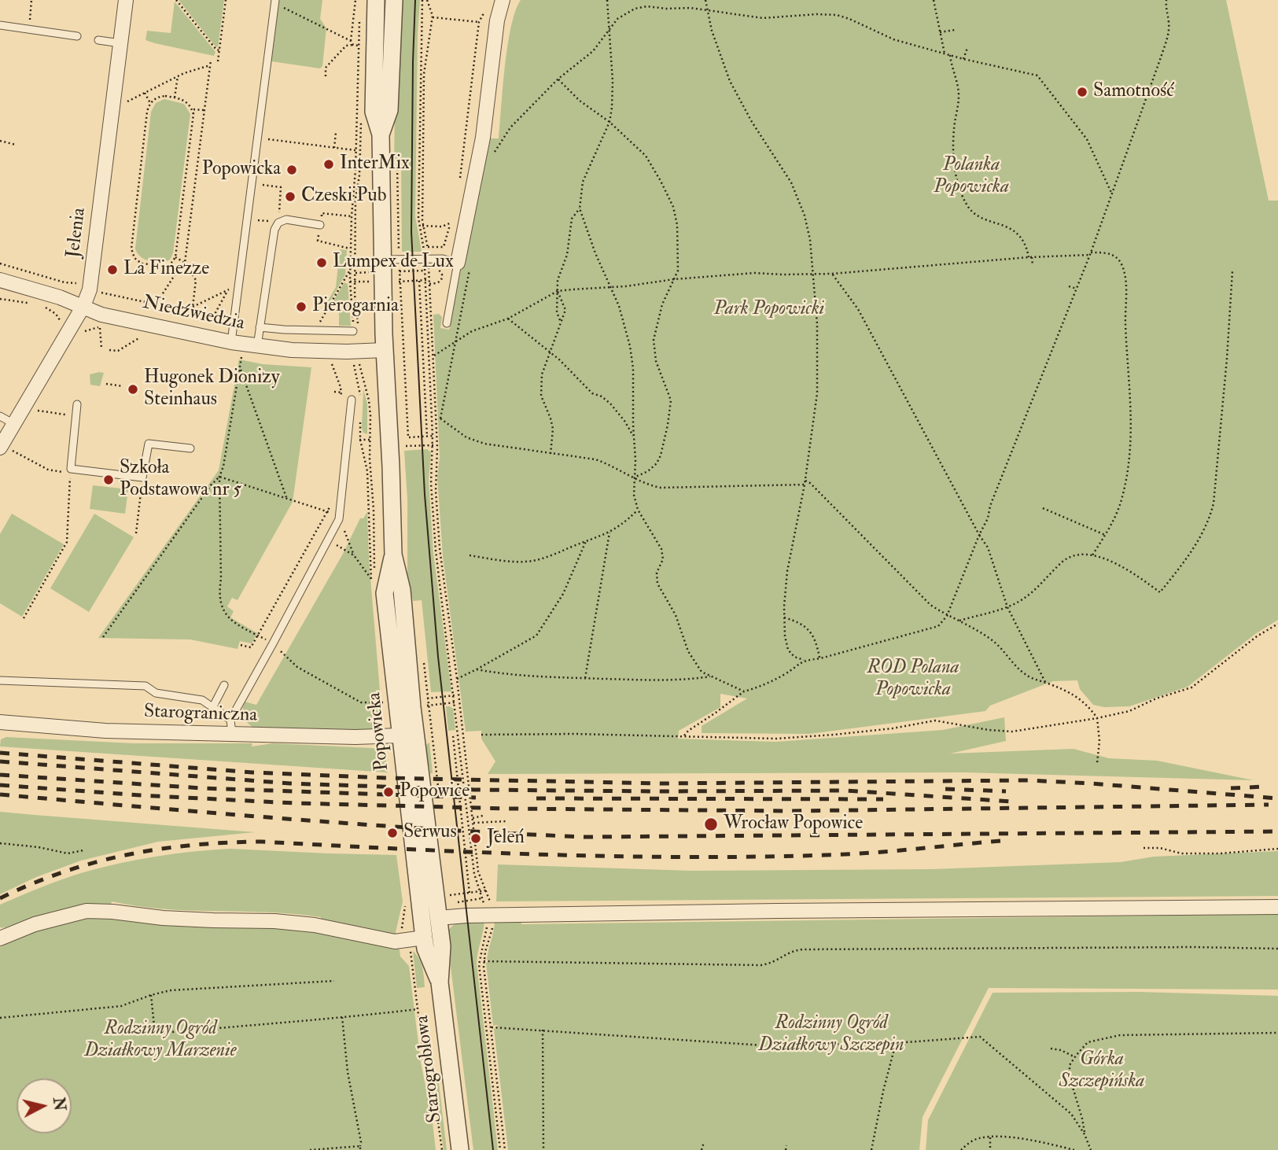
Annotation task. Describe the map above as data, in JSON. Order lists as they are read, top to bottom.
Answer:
{
  "streets": {
    "street": [
      "Jelenia",
      "Niedźwiedzia",
      "Starograniczna",
      "Popowicka",
      "Starogroblowa"
    ]
  },
  "crossings": [
    ["Jelenia", "Niedźwiedzia"],
    ["Niedźwiedzia", "Popowicka"],
    ["Starograniczna", "Popowicka"],
    ["Popowicka", "Starogroblowa"]
  ],
  "parks": [
    "Polanka Popowicka",
    "Park Popowicki",
    "ROD Polana Popowicka",
    "Rodzinny Ogród Działkowy Szczepin",
    "Rodzinny Ogród Działkowy Marzenie",
    "Górka Szczepińska"
  ],
  "places": [
    "Samotność",
    "InterMix",
    "Popowicka",
    "Czeski Pub",
    "Lumpex de Lux",
    "La Finezze",
    "Pierogarnia",
    "Hugonek Dionizy Steinhaus",
    "Szkoła Podstawowa nr 5",
    "Popowice",
    "Wrocław Popowice",
    "Serwus",
    "Jeleń"
  ],
  "north": "right"
}
